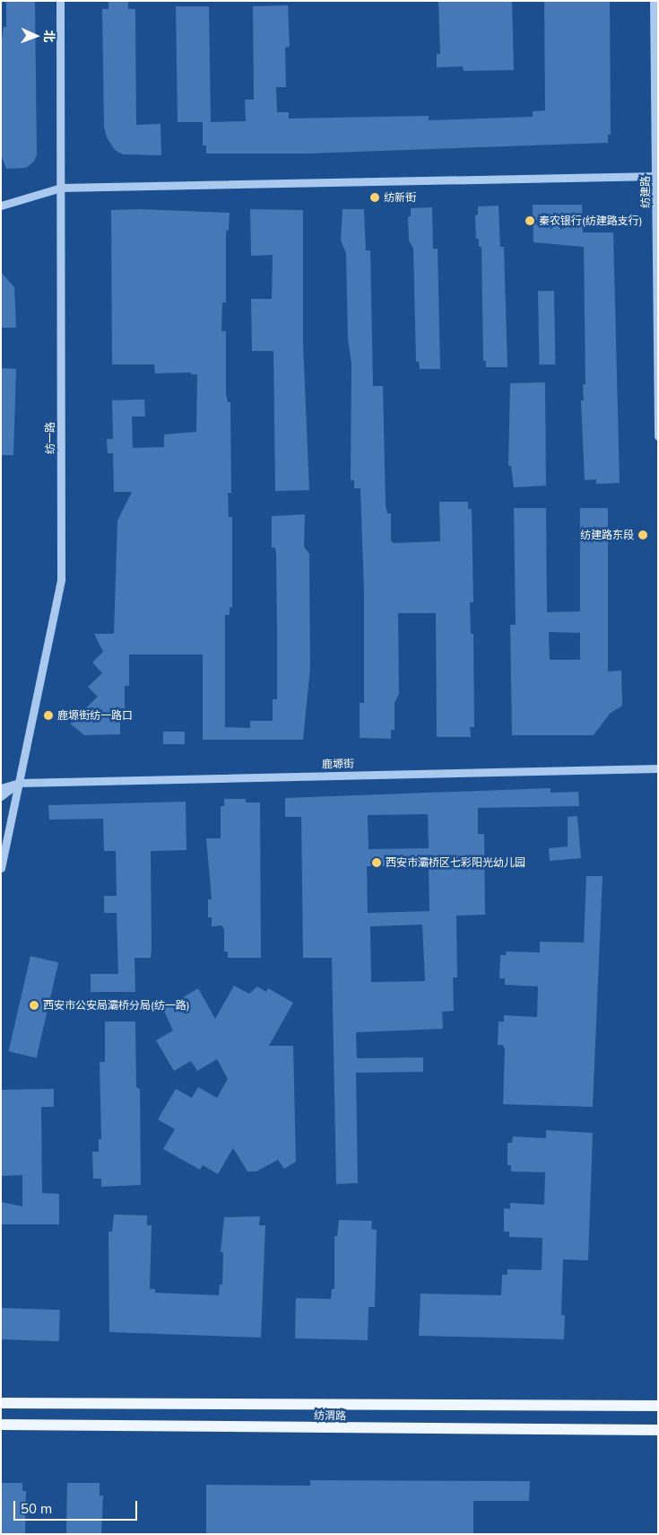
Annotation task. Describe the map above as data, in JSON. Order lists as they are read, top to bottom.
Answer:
{
  "streets": {
    "main road": ["纺渭路"],
    "street": ["纺建路", "纺一路", "鹿塬街"]
  },
  "crossings": [
    ["纺一路", "鹿塬街"]
  ],
  "places": [
    "纺新街",
    "秦农银行(纺建路支行)",
    "纺建路东段",
    "鹿塬街纺一路口",
    "西安市灞桥区七彩阳光幼儿园",
    "西安市公安局灞桥分局(纺一路)"
  ],
  "scale_bar": "50 m",
  "north": "right"
}
